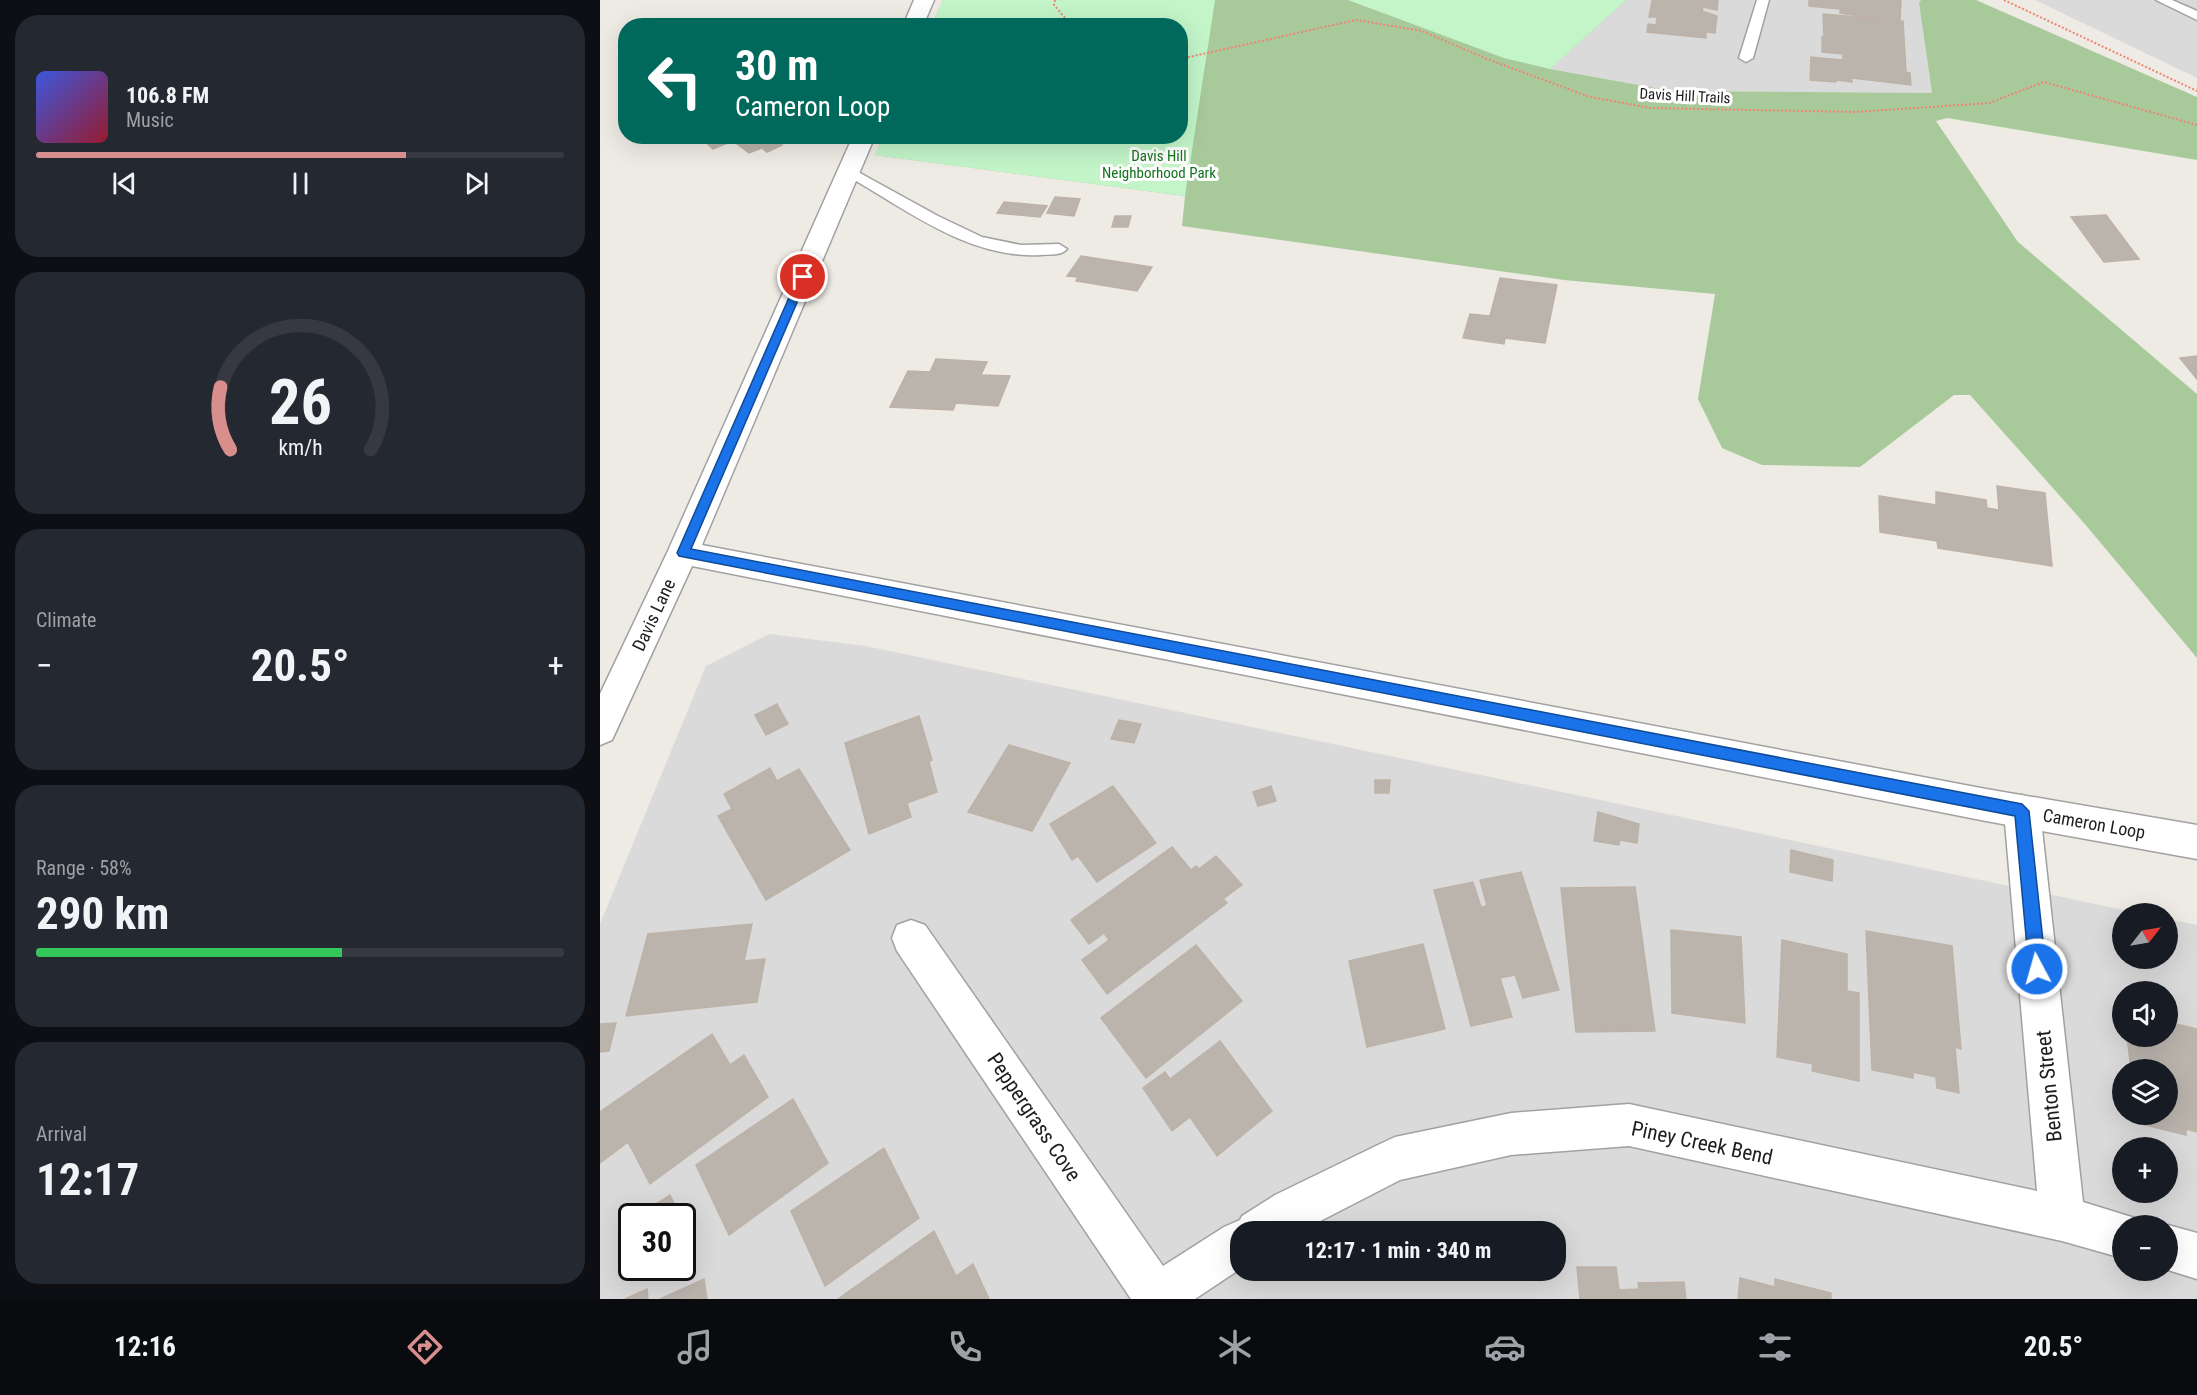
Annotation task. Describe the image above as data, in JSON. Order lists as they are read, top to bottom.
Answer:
{
  "streets": {
    "street": [
      "Davis Lane",
      "Cameron Loop",
      "Benton Street",
      "Peppergrass Cove",
      "Piney Creek Bend"
    ],
    "path": ["Davis Hill Trails"]
  },
  "crossings": [
    ["Davis Lane", "Cameron Loop"],
    ["Cameron Loop", "Benton Street"],
    ["Benton Street", "Piney Creek Bend"]
  ],
  "parks": ["Davis Hill Neighborhood Park"],
  "north": "top right",
  "page": {
    "turn": ["30 m", "Cameron Loop"],
    "song": ["106.8 FM", "Music"],
    "tile": [
      "Climate",
      ["Range · 58%", "290 km"],
      ["Arrival", "12:17"]
    ],
    "heat": ["−", "20.5°", "+"],
    "map_buttons": ["+", "−"],
    "limit": "30",
    "trip": "12:17 · 1 min · 340 m",
    "tabs": ["12:16", "20.5°"],
    "gauge": ["26", "km/h"]
  }
}
